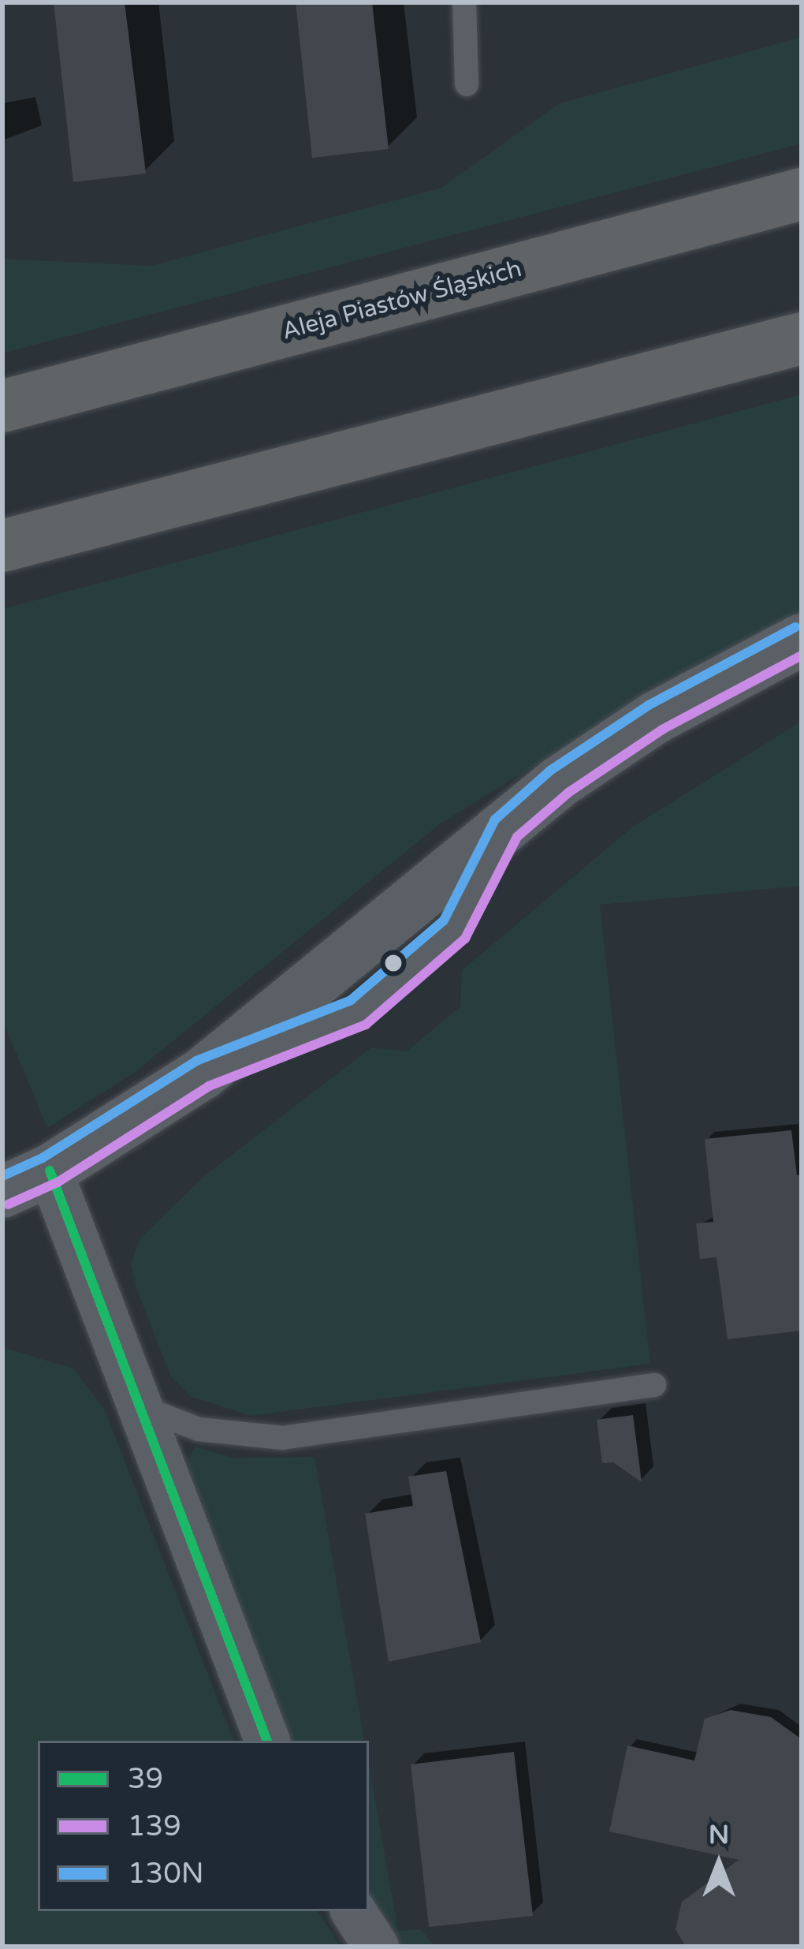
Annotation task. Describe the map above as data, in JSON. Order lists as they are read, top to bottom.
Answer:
{
  "streets": {
    "highway": ["Aleja Piastów Śląskich"]
  },
  "lines": ["transit line 130N", "transit line 139", "transit line 39"],
  "legend": ["39", "139", "130N"],
  "north": "top"
}
